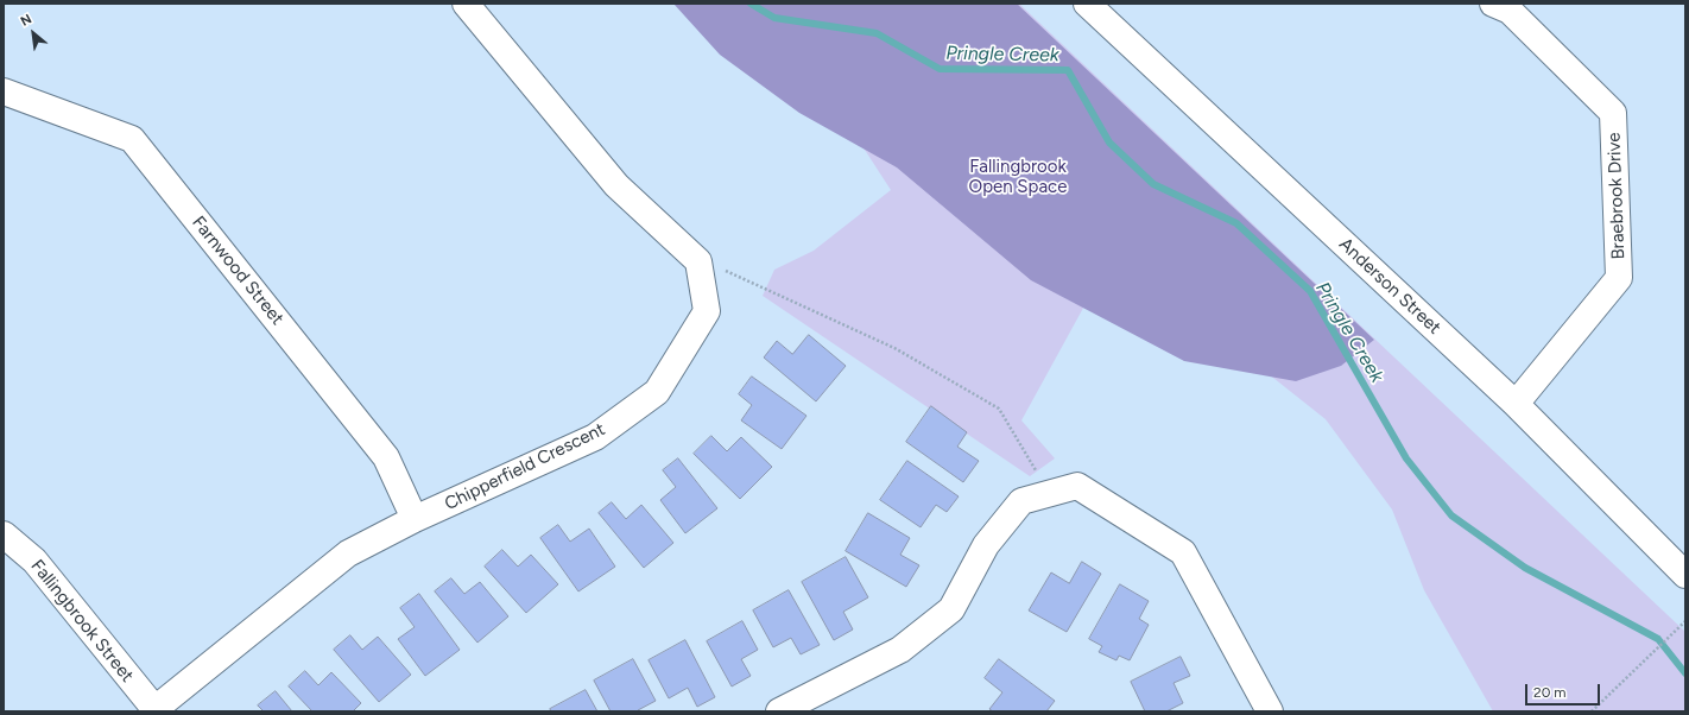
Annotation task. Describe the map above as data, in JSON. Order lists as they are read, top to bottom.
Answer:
{
  "streets": {
    "street": [
      "Braebrook Drive",
      "Farnwood Street",
      "Anderson Street",
      "Chipperfield Crescent",
      "Fallingbrook Street"
    ]
  },
  "crossings": [
    ["Braebrook Drive", "Anderson Street"],
    ["Farnwood Street", "Chipperfield Crescent"],
    ["Chipperfield Crescent", "Fallingbrook Street"]
  ],
  "water": ["Pringle Creek"],
  "parks": ["Fallingbrook Open Space"],
  "scale_bar": "20 m",
  "north": "top left"
}
